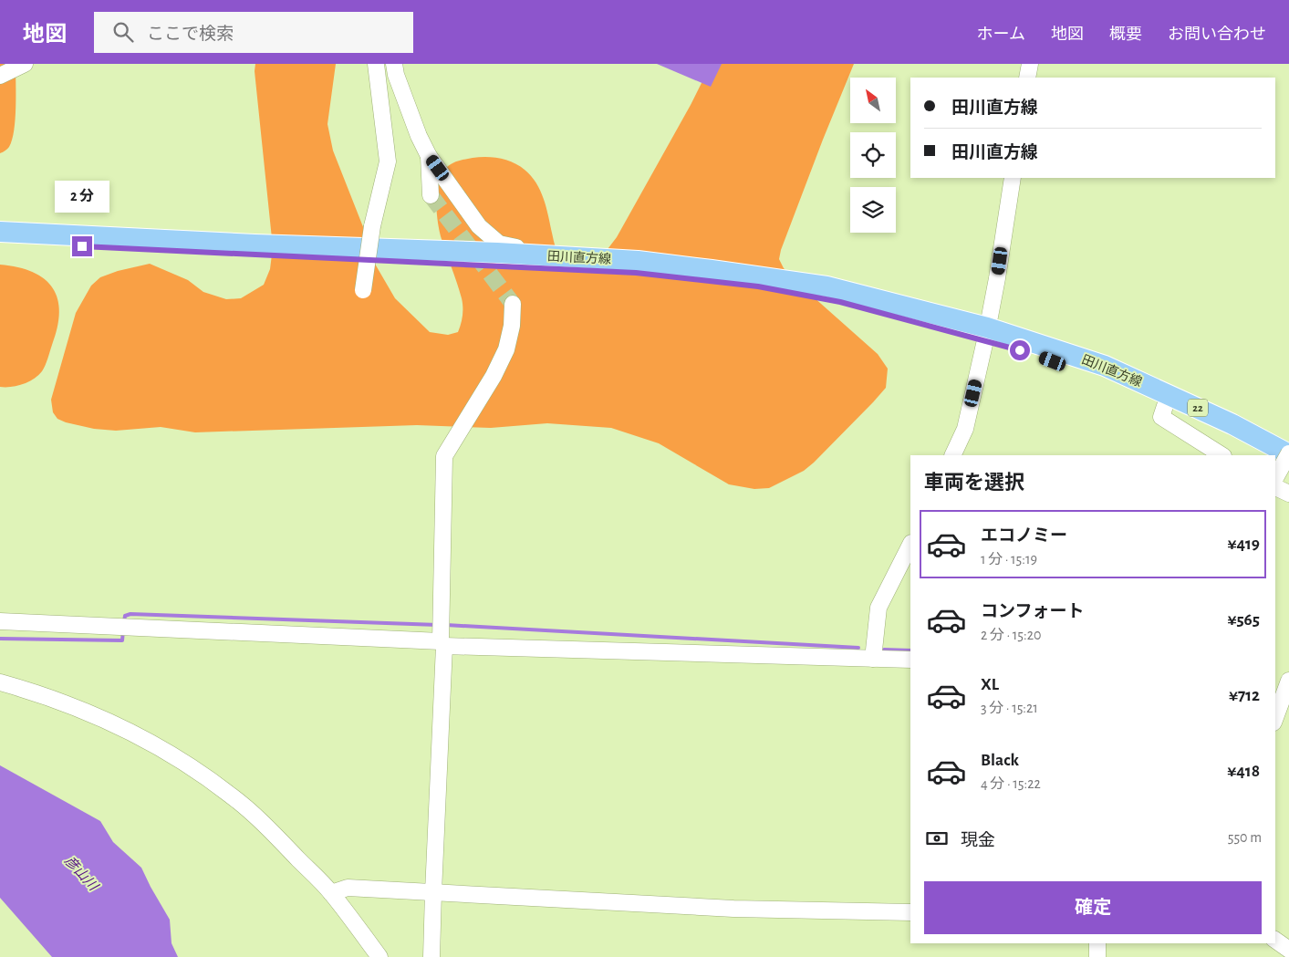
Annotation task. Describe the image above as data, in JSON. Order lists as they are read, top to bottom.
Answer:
{
  "streets": {
    "main road": ["田川直方線", "22"]
  },
  "water": ["彦山川"],
  "north": "top left",
  "page": {
    "header": "地図",
    "search": "ここで検索",
    "nav": [
      "ホーム",
      "地図",
      "概要",
      "お問い合わせ"
    ],
    "banner": ["田川直方線", "田川直方線"],
    "bubble": "2 分",
    "heading": "車両を選択",
    "list": [
      {
        "name": "エコノミー",
        "note": "1 分 · 15:19",
        "value": "¥419"
      },
      {
        "name": "コンフォート",
        "note": "2 分 · 15:20",
        "value": "¥565"
      },
      {
        "name": "XL",
        "note": "3 分 · 15:21",
        "value": "¥712"
      },
      {
        "name": "Black",
        "note": "4 分 · 15:22",
        "value": "¥418"
      }
    ],
    "pay": ["現金", "550 m"],
    "buttons": "確定"
  }
}
